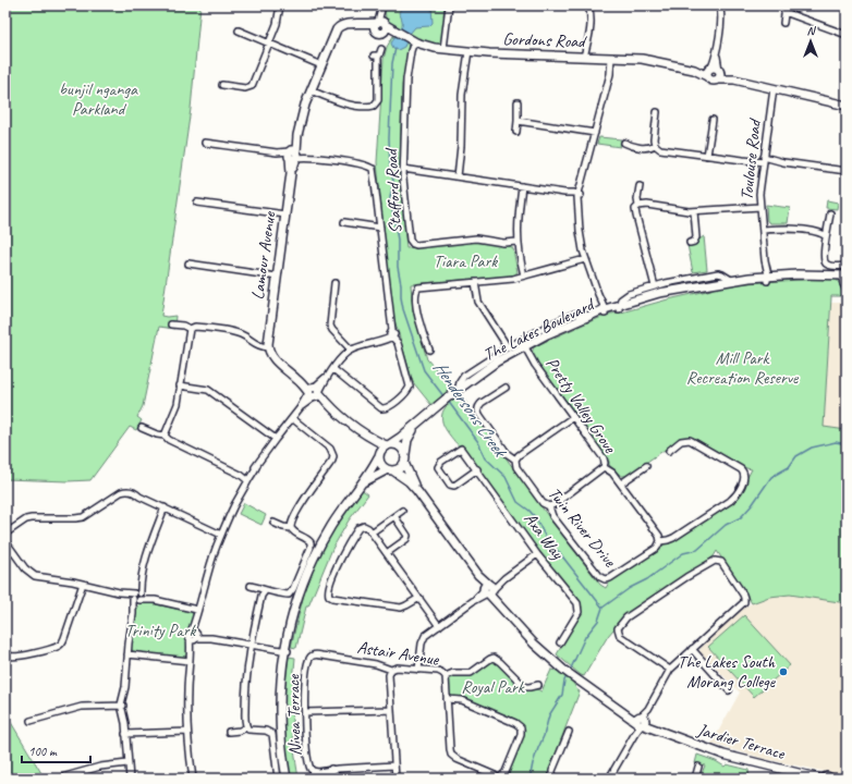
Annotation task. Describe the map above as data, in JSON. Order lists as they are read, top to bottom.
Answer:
{
  "streets": {
    "street": [
      "Gordons Road",
      "Toulouse Road",
      "Stafford Road",
      "Lamour Avenue",
      "The Lakes Boulevard",
      "Pretty Valley Grove",
      "Twin River Drive",
      "Axa Way",
      "Astair Avenue",
      "Nivea Terrace",
      "Jardier Terrace"
    ]
  },
  "crossings": [
    ["Gordons Road", "Toulouse Road"],
    ["Gordons Road", "Stafford Road"],
    ["Gordons Road", "Lamour Avenue"],
    ["Toulouse Road", "The Lakes Boulevard"],
    ["The Lakes Boulevard", "Pretty Valley Grove"],
    ["The Lakes Boulevard", "Jardier Terrace"],
    ["Pretty Valley Grove", "Twin River Drive"],
    ["Astair Avenue", "Nivea Terrace"]
  ],
  "water": ["Hendersons Creek"],
  "parks": [
    "bunjil nganga Parkland",
    "Tiara Park",
    "Mill Park Recreation Reserve",
    "Trinity Park",
    "Royal Park"
  ],
  "places": ["The Lakes South Morang College"],
  "scale_bar": "100 m",
  "north": "top"
}
